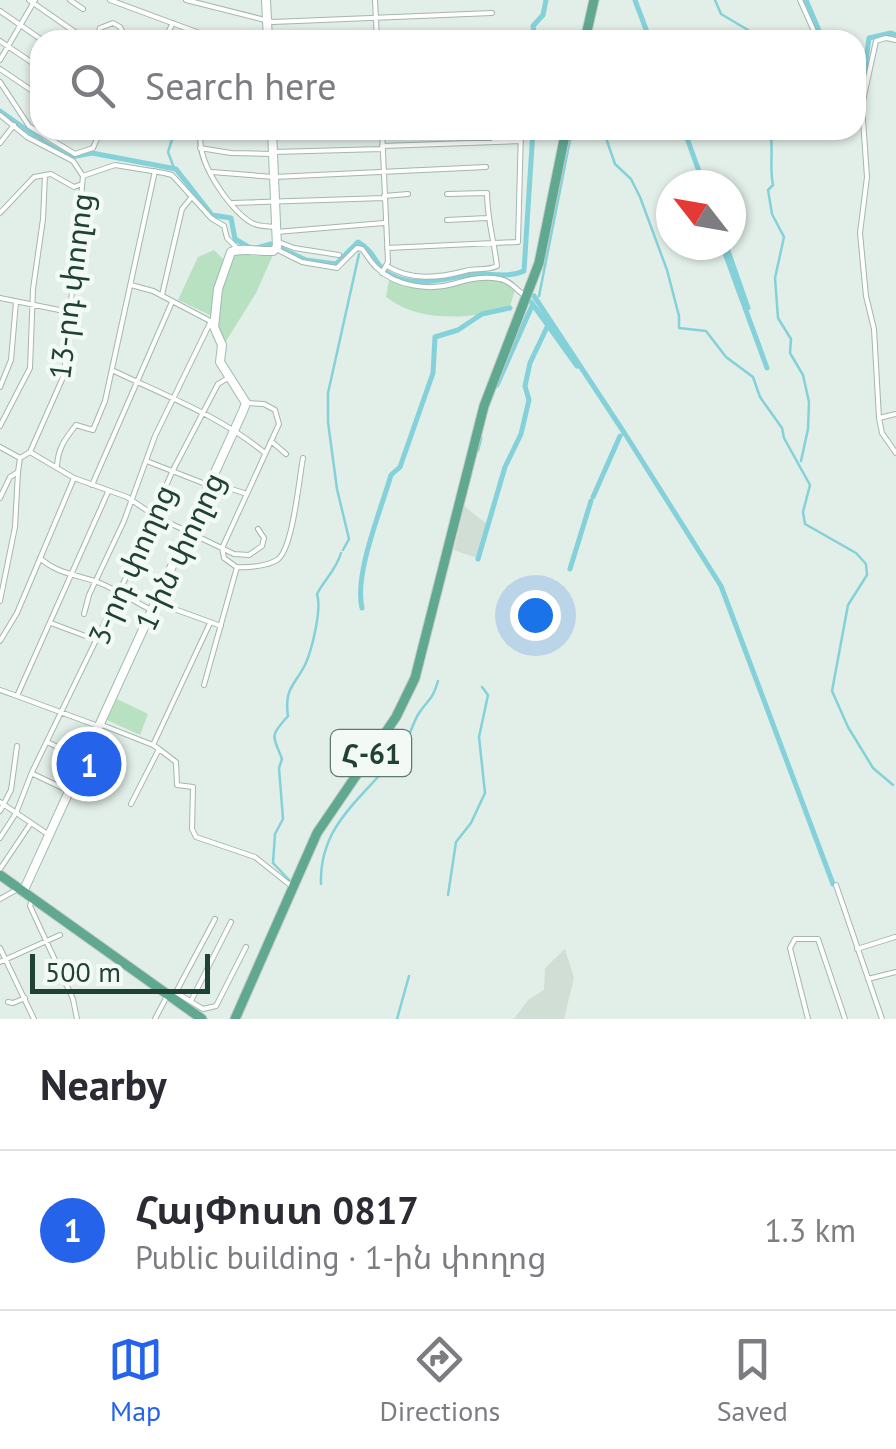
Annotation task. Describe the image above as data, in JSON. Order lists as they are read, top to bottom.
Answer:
{
  "streets": {
    "main road": ["1-ին փողոց", "Հ-61"],
    "street": ["13-րդ փողոց", "3-րդ փողոց"]
  },
  "scale_bar": "500 m",
  "north": "top left",
  "page": {
    "search": "Search here",
    "pins": "1",
    "scale": "500 m",
    "heading": "Nearby",
    "list": [
      {
        "mark": "1",
        "name": "ՀայՓոստ 0817",
        "note": "Public building · 1-ին փողոց",
        "value": "1.3 km"
      }
    ],
    "nav": ["Map", "Directions", "Saved"]
  }
}
